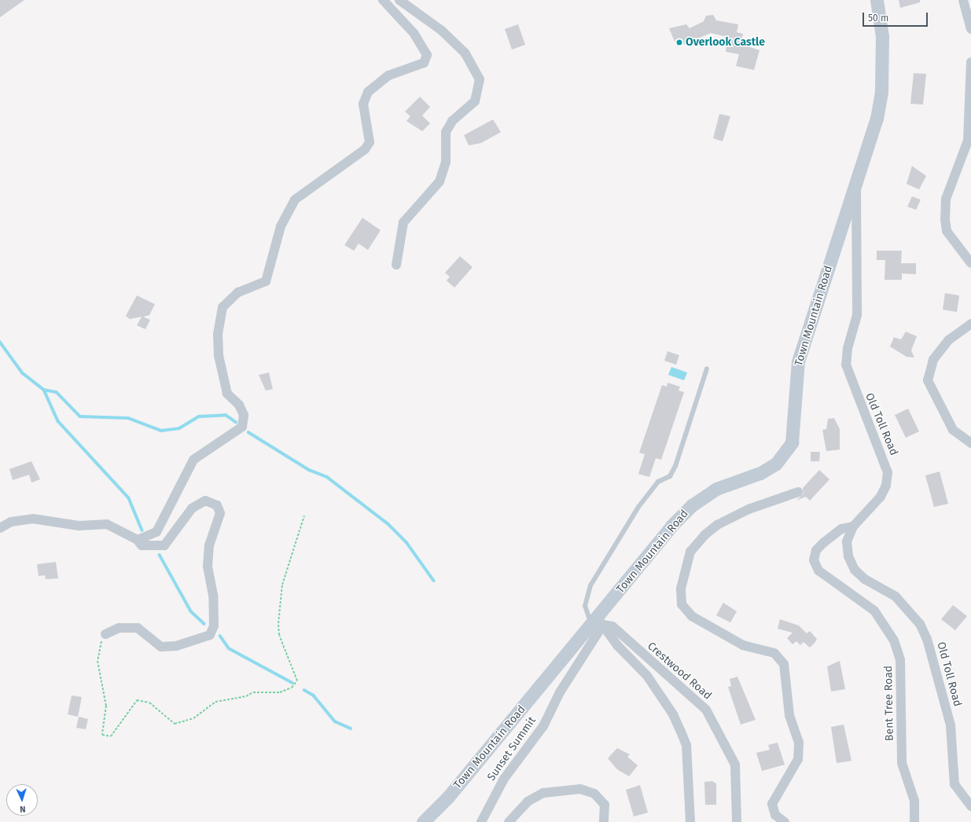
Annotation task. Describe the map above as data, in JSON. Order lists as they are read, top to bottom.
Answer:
{
  "streets": {
    "main road": ["Town Mountain Road"],
    "street": [
      "Old Toll Road",
      "Crestwood Road",
      "Bent Tree Road",
      "Sunset Summit"
    ]
  },
  "crossings": [
    ["Town Mountain Road", "Old Toll Road"],
    ["Town Mountain Road", "Crestwood Road"],
    ["Town Mountain Road", "Sunset Summit"],
    ["Old Toll Road", "Bent Tree Road"],
    ["Crestwood Road", "Sunset Summit"]
  ],
  "places": ["Overlook Castle"],
  "scale_bar": "50 m",
  "north": "bottom"
}
